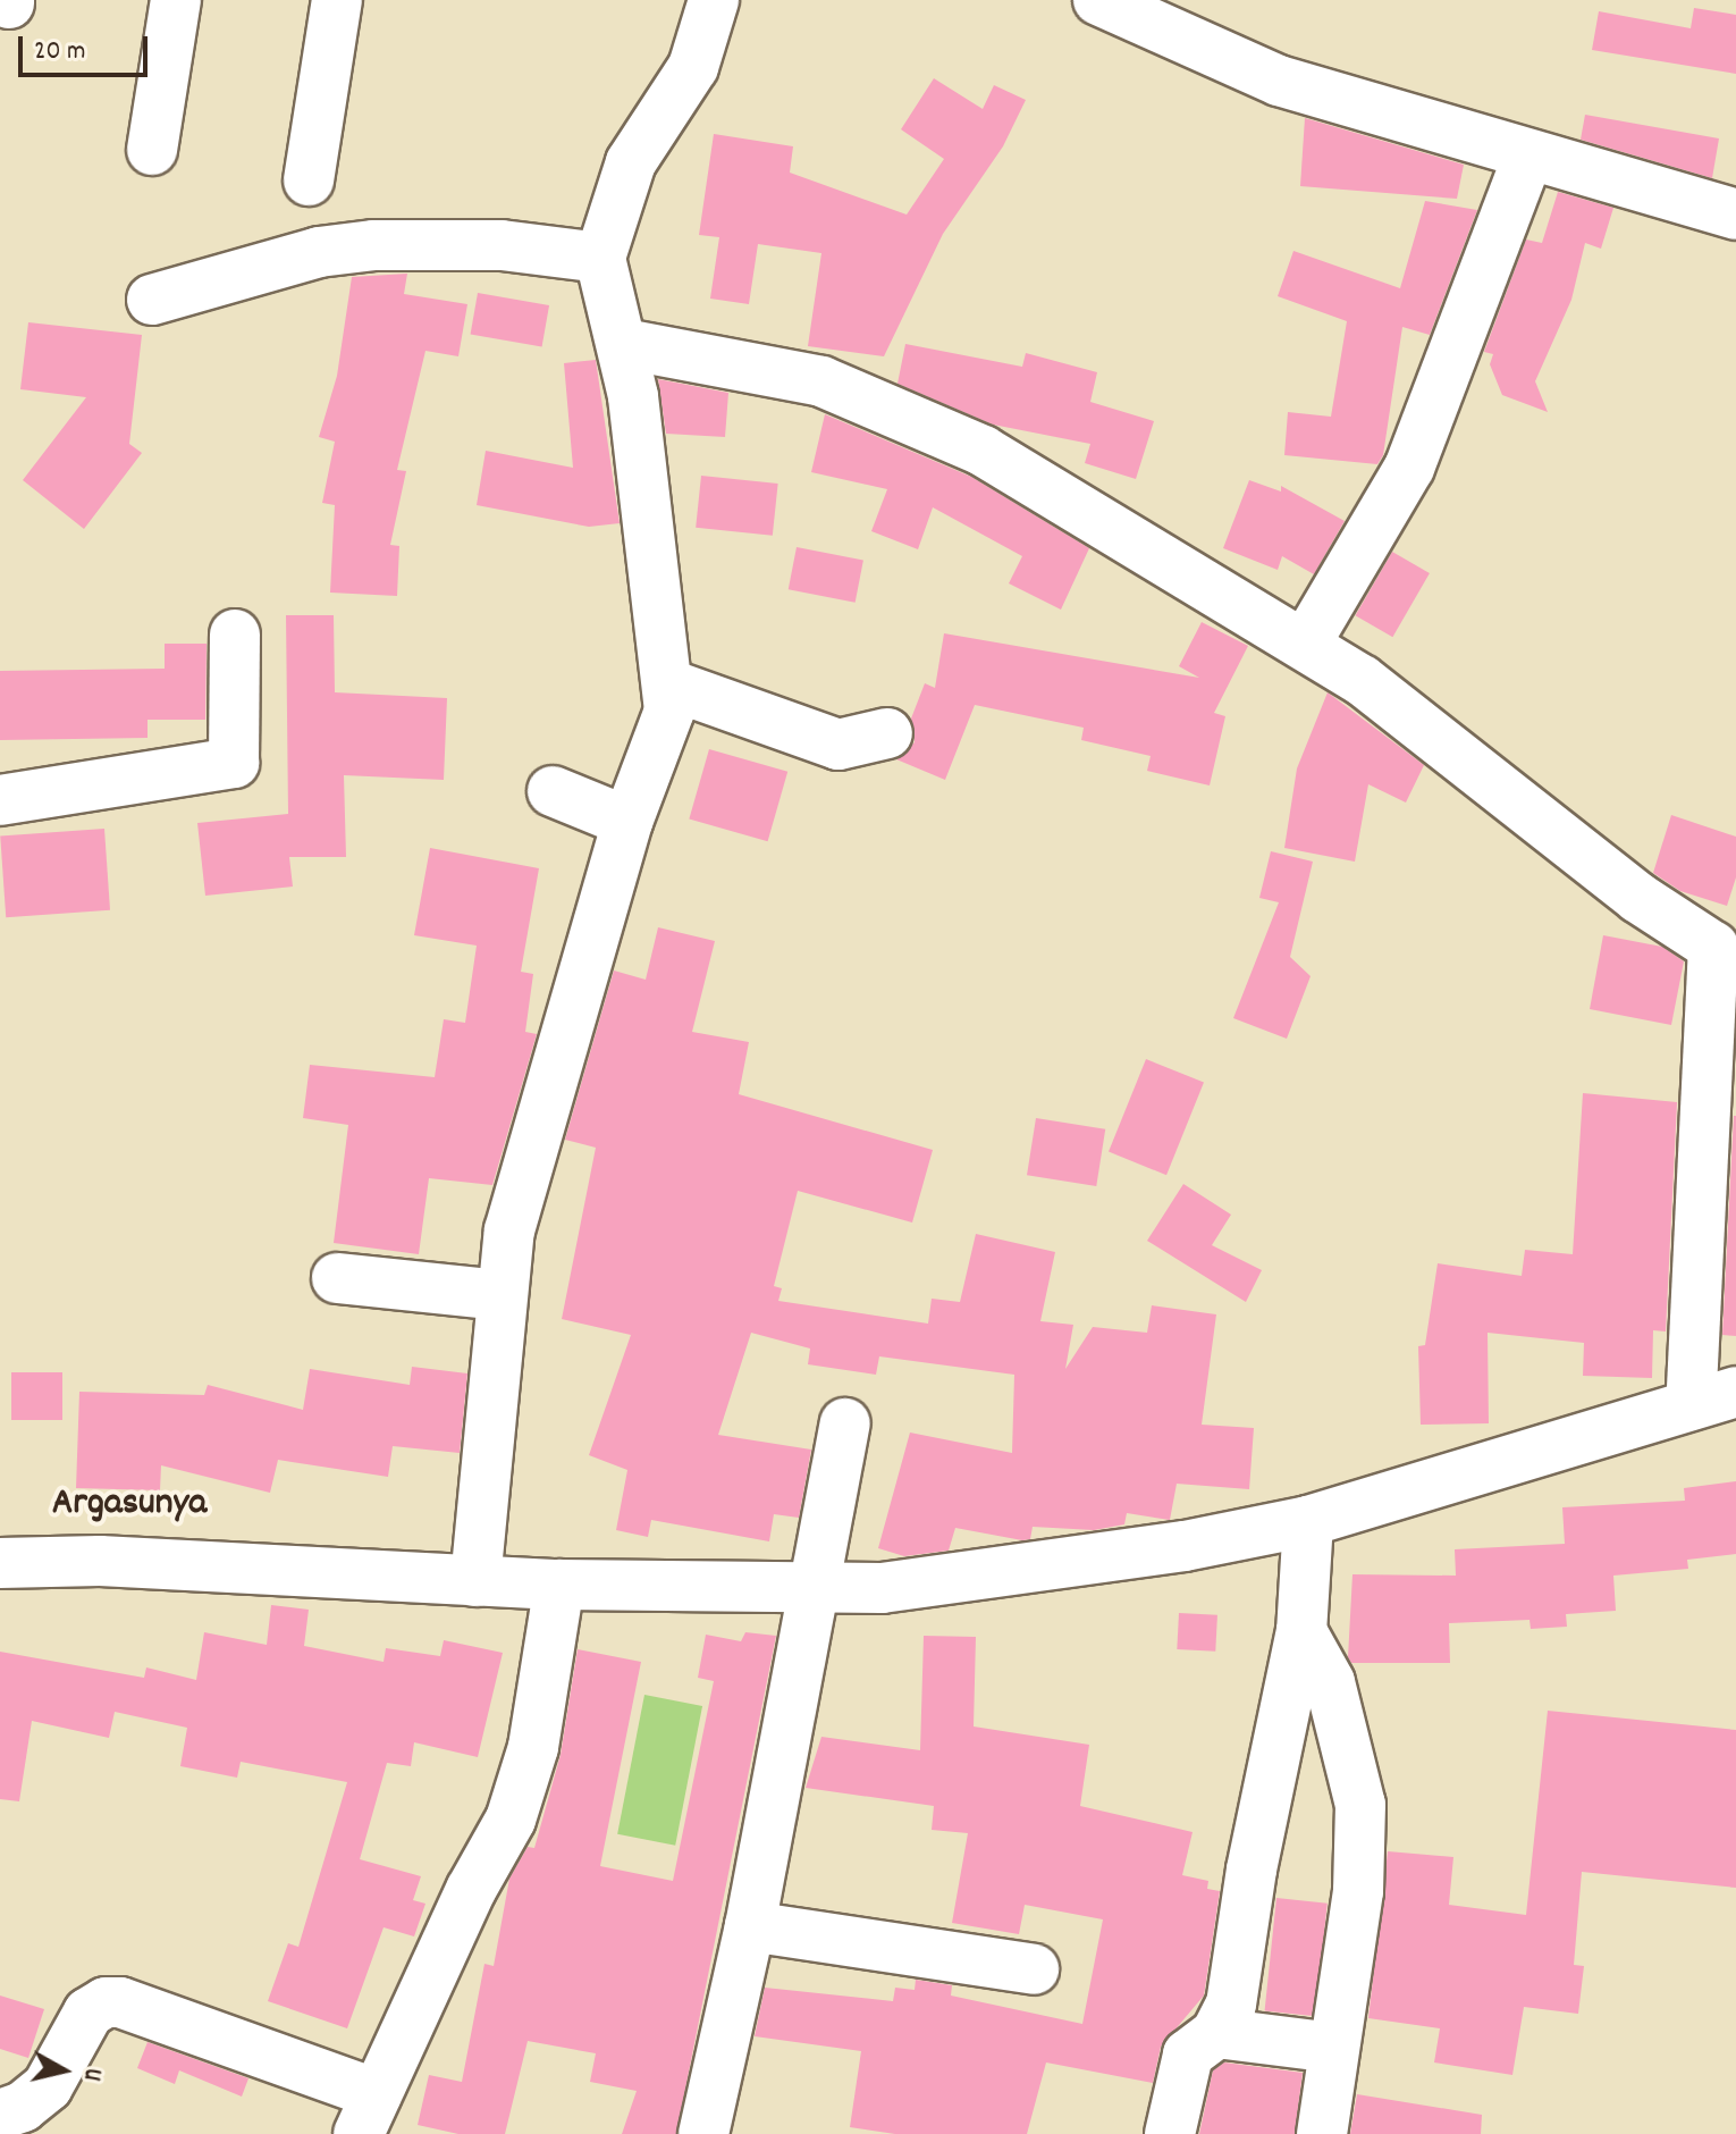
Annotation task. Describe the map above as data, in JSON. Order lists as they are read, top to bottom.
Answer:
{
  "districts": ["Argasunya"],
  "scale_bar": "20 m",
  "north": "right"
}
